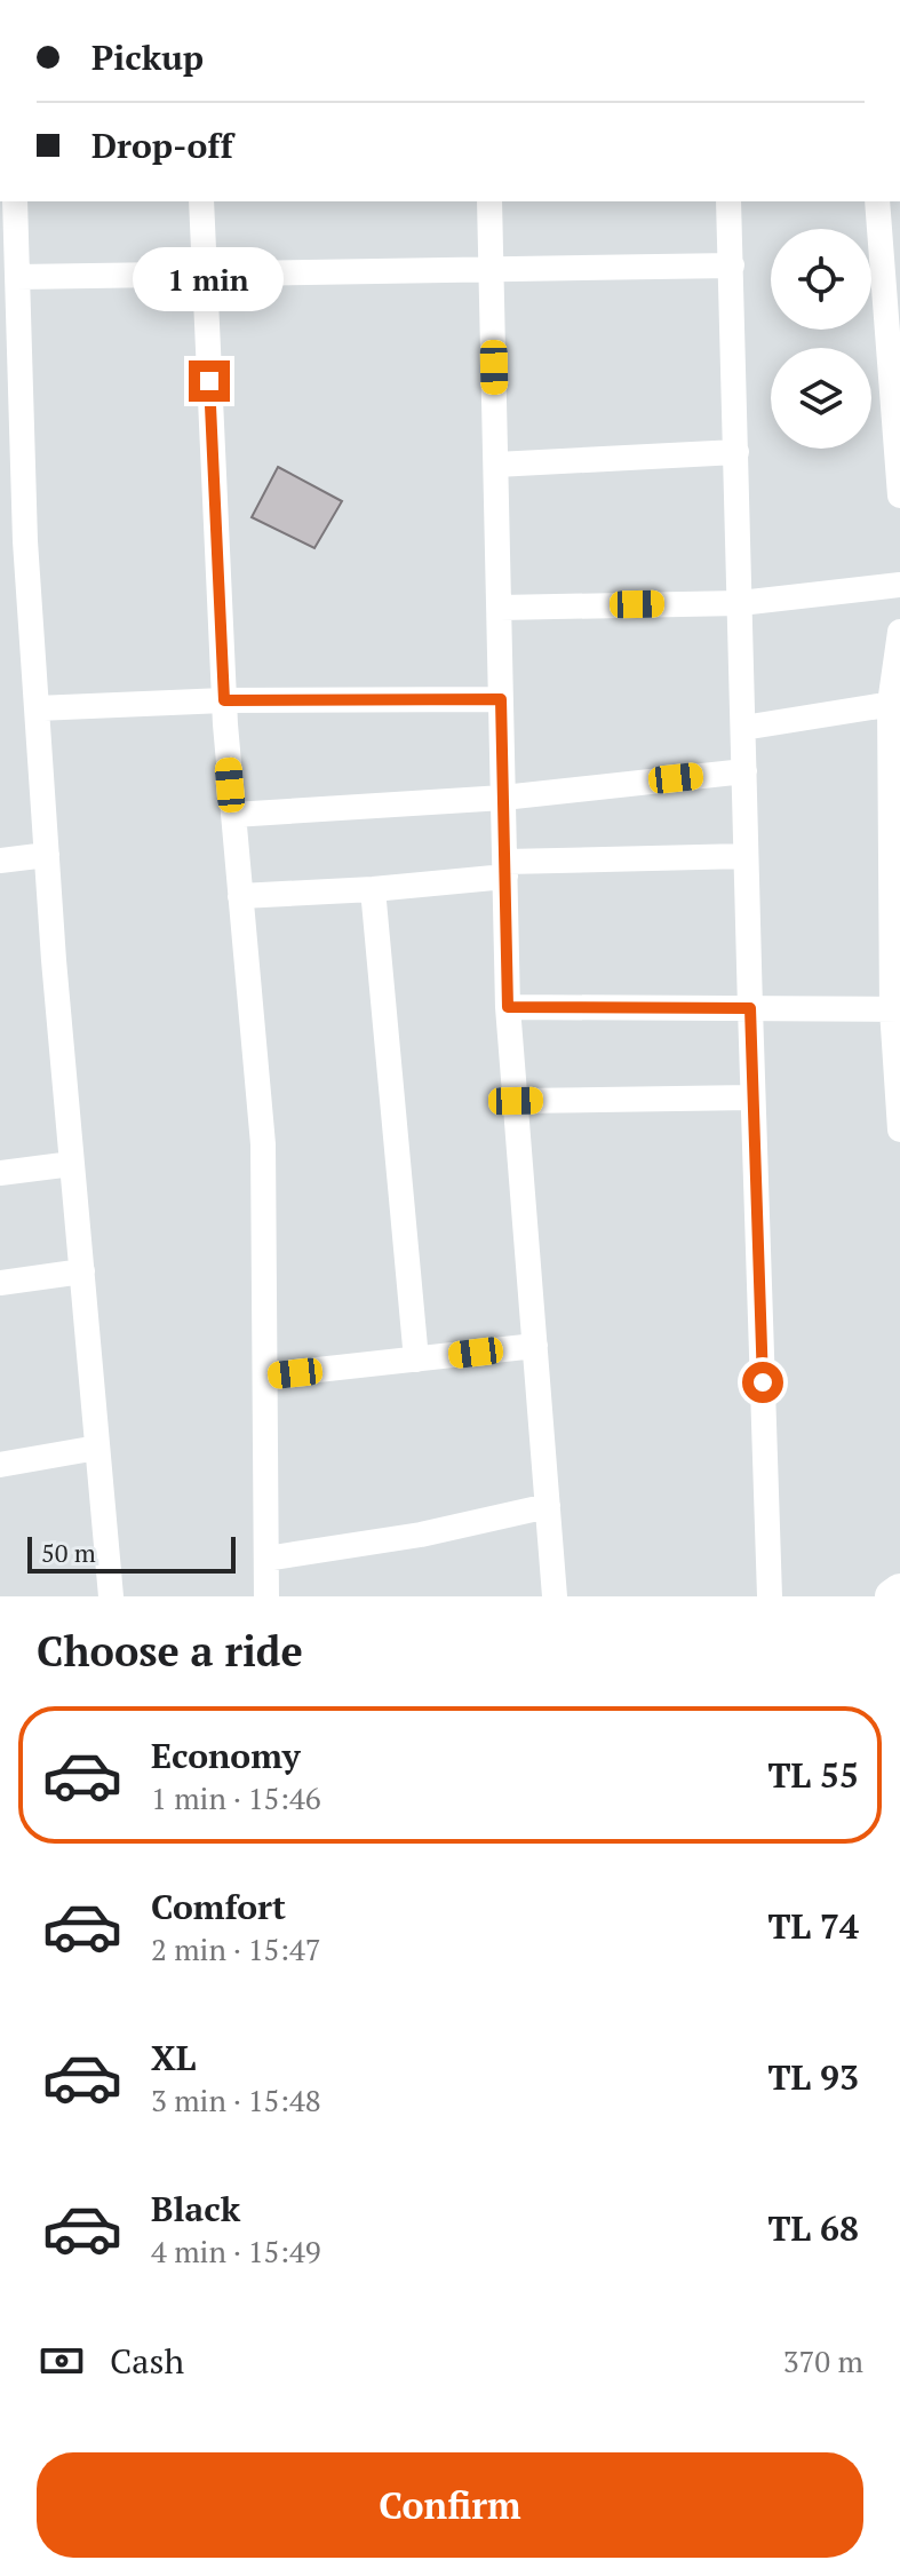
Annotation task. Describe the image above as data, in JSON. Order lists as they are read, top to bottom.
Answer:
{
  "scale_bar": "50 m",
  "page": {
    "banner": ["Pickup", "Drop-off"],
    "bubble": "1 min",
    "scale": "50 m",
    "heading": "Choose a ride",
    "list": [
      {
        "name": "Economy",
        "note": "1 min · 15:46",
        "value": "TL 55"
      },
      {
        "name": "Comfort",
        "note": "2 min · 15:47",
        "value": "TL 74"
      },
      {
        "name": "XL",
        "note": "3 min · 15:48",
        "value": "TL 93"
      },
      {
        "name": "Black",
        "note": "4 min · 15:49",
        "value": "TL 68"
      }
    ],
    "pay": ["Cash", "370 m"],
    "buttons": "Confirm"
  }
}
